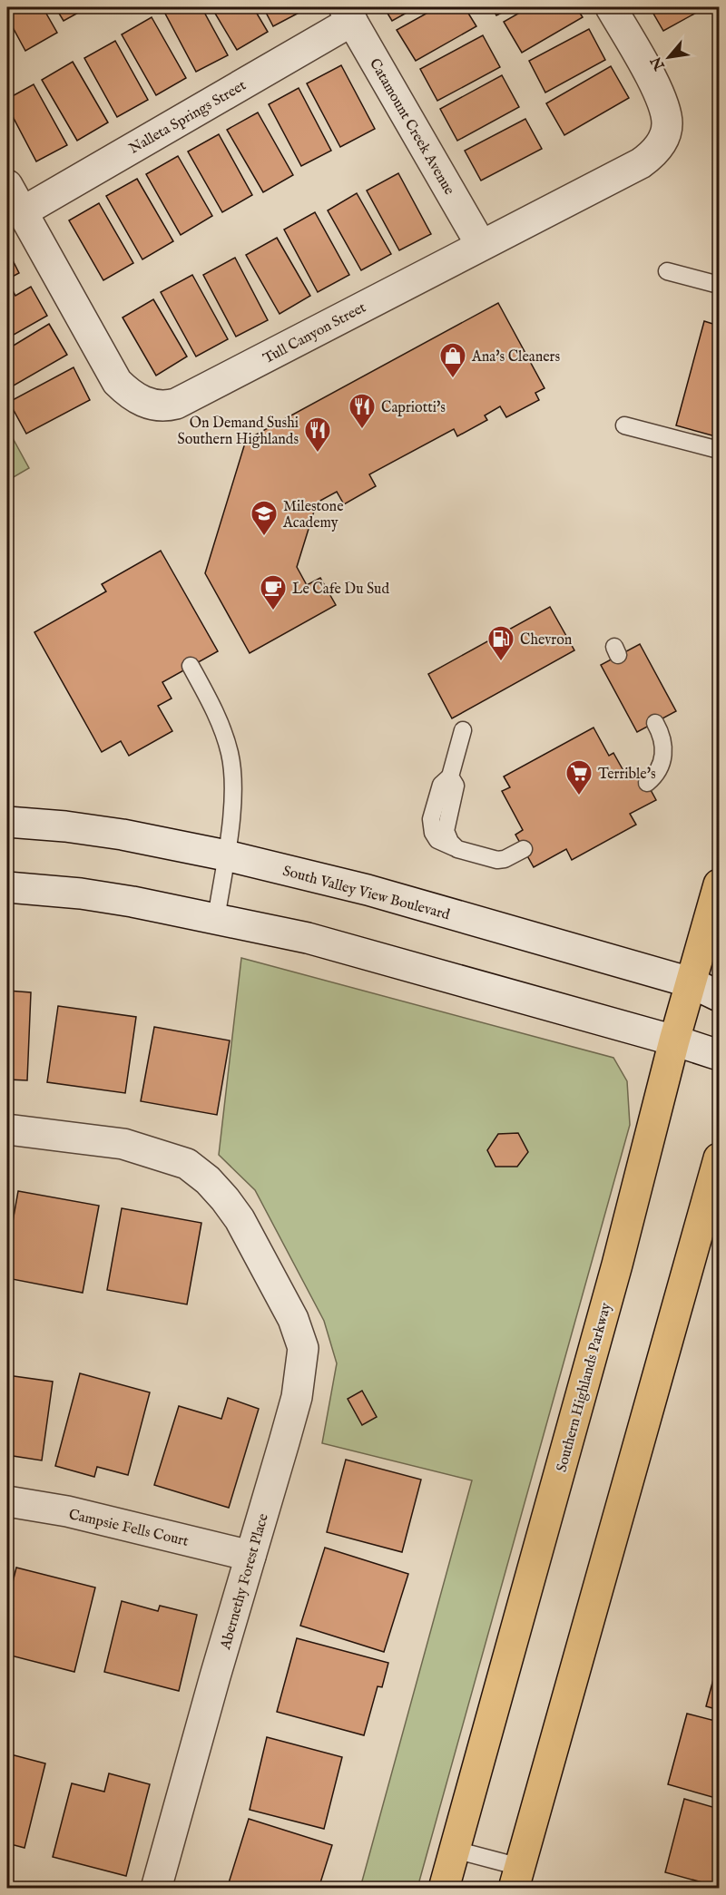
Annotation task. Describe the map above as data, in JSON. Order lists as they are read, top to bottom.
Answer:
{
  "streets": {
    "main road": ["Southern Highlands Parkway"],
    "street": [
      "Nalleta Springs Street",
      "Catamount Creek Avenue",
      "Tull Canyon Street",
      "South Valley View Boulevard",
      "Campsie Fells Court",
      "Abernethy Forest Place"
    ]
  },
  "crossings": [
    ["Nalleta Springs Street", "Catamount Creek Avenue"],
    ["Nalleta Springs Street", "Tull Canyon Street"],
    ["Catamount Creek Avenue", "Tull Canyon Street"],
    ["South Valley View Boulevard", "Southern Highlands Parkway"],
    ["Campsie Fells Court", "Abernethy Forest Place"]
  ],
  "places": {
    "shop": ["Ana's Cleaners"],
    "restaurant": ["Capriotti's", "On Demand Sushi Southern Highlands"],
    "school or university": ["Milestone Academy"],
    "cafe": ["Le Cafe Du Sud"],
    "fuel station": ["Chevron"],
    "supermarket": ["Terrible's"]
  },
  "north": "bottom left"
}
